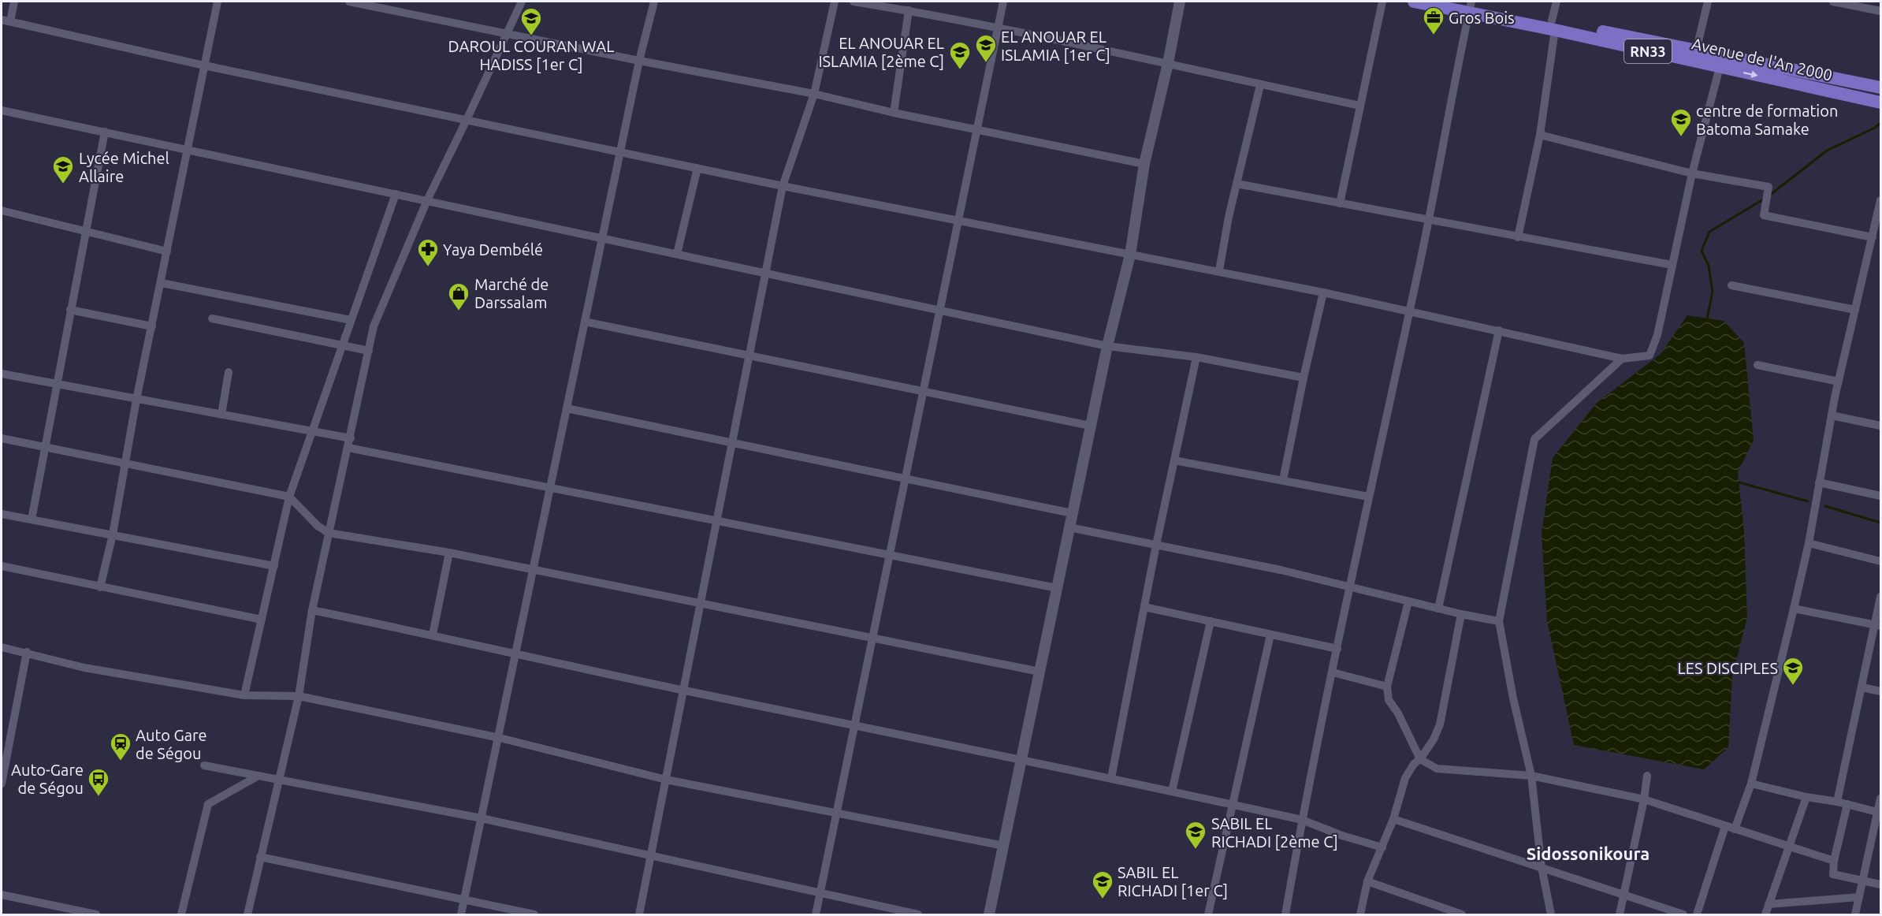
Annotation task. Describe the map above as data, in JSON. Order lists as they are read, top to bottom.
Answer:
{
  "streets": {
    "main road": ["RN33", "Avenue de l'An 2000"]
  },
  "districts": ["Sidossonikoura"],
  "places": {
    "office": ["Gros Bois"],
    "school or university": [
      "DAROUL COURAN WAL HADISS [1er C]",
      "EL ANOUAR EL ISLAMIA [1er C]",
      "EL ANOUAR EL ISLAMIA [2ème C]",
      "centre de formation Batoma Samake",
      "Lycée Michel Allaire",
      "LES DISCIPLES",
      "SABIL EL RICHADI [2ème C]",
      "SABIL EL RICHADI [1er C]"
    ],
    "pharmacy": ["Yaya Dembélé"],
    "shop": ["Marché de Darssalam"],
    "station": ["Auto Gare de Ségou"],
    "bus stop": ["Auto-Gare de Ségou"]
  }
}
